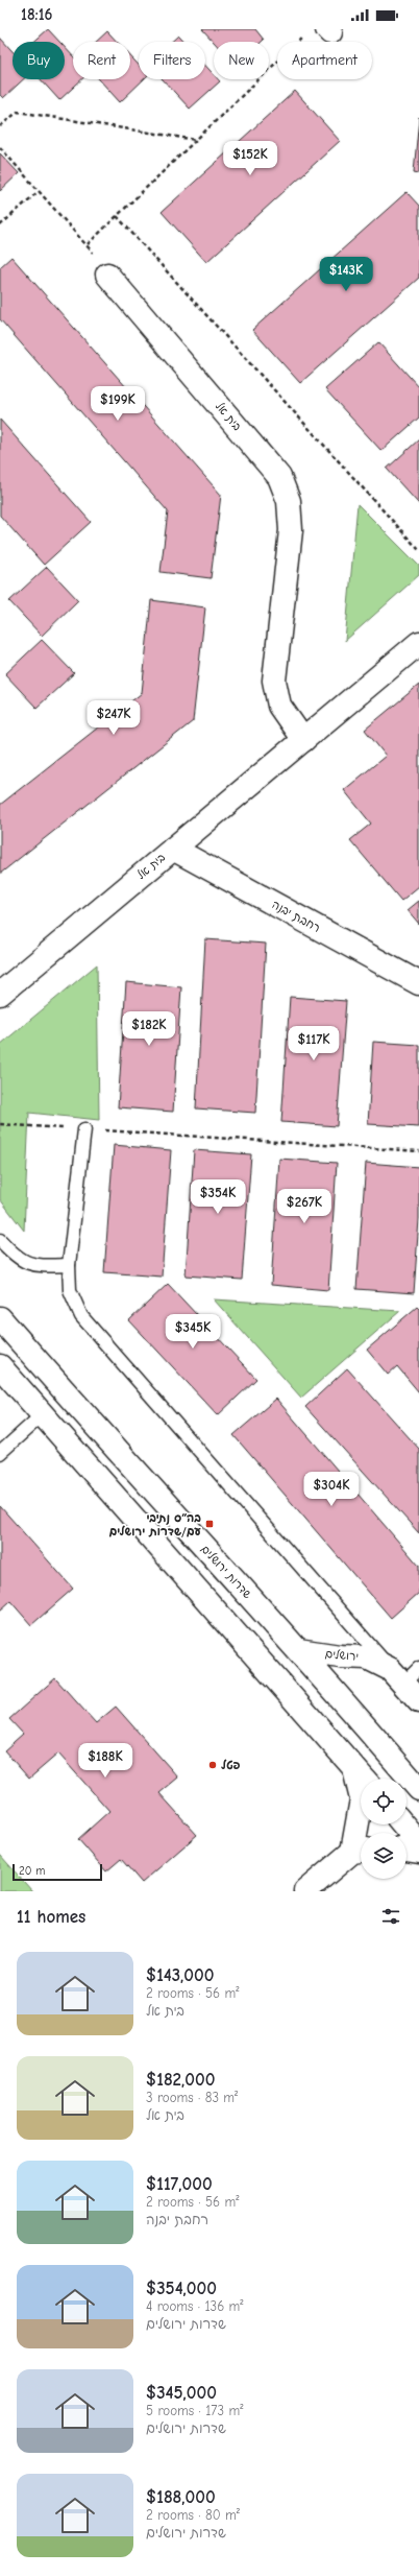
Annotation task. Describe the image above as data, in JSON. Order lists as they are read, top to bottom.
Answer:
{
  "streets": {
    "street": [
      "בית אל",
      "רחבת יבנה",
      "שדרות ירושלים",
      "ירושלים"
    ]
  },
  "crossings": [
    ["בית אל", "רחבת יבנה"],
    ["שדרות ירושלים", "ירושלים"]
  ],
  "places": {
    "transit": ["בה״ס נתיבי עם/שדרות ירושלים"],
    "other": ["פטל"]
  },
  "scale_bar": "20 m",
  "page": {
    "status": "18:16",
    "chip": [
      "Buy",
      "Rent",
      "Filters",
      "New",
      "Apartment"
    ],
    "price": [
      "$152K",
      "$143K",
      "$199K",
      "$247K",
      "$182K",
      "$117K",
      "$354K",
      "$267K",
      "$345K",
      "$304K",
      "$188K"
    ],
    "scale": "20 m",
    "heading": "11 homes",
    "list": [
      {
        "name": "$143,000",
        "note": "2 rooms · 56 m² · בית אל"
      },
      {
        "name": "$182,000",
        "note": "3 rooms · 83 m² · בית אל"
      },
      {
        "name": "$117,000",
        "note": "2 rooms · 56 m² · רחבת יבנה"
      },
      {
        "name": "$354,000",
        "note": "4 rooms · 136 m² · שדרות ירושלים"
      },
      {
        "name": "$345,000",
        "note": "5 rooms · 173 m² · שדרות ירושלים"
      },
      {
        "name": "$188,000",
        "note": "2 rooms · 80 m² · שדרות ירושלים"
      }
    ]
  }
}
